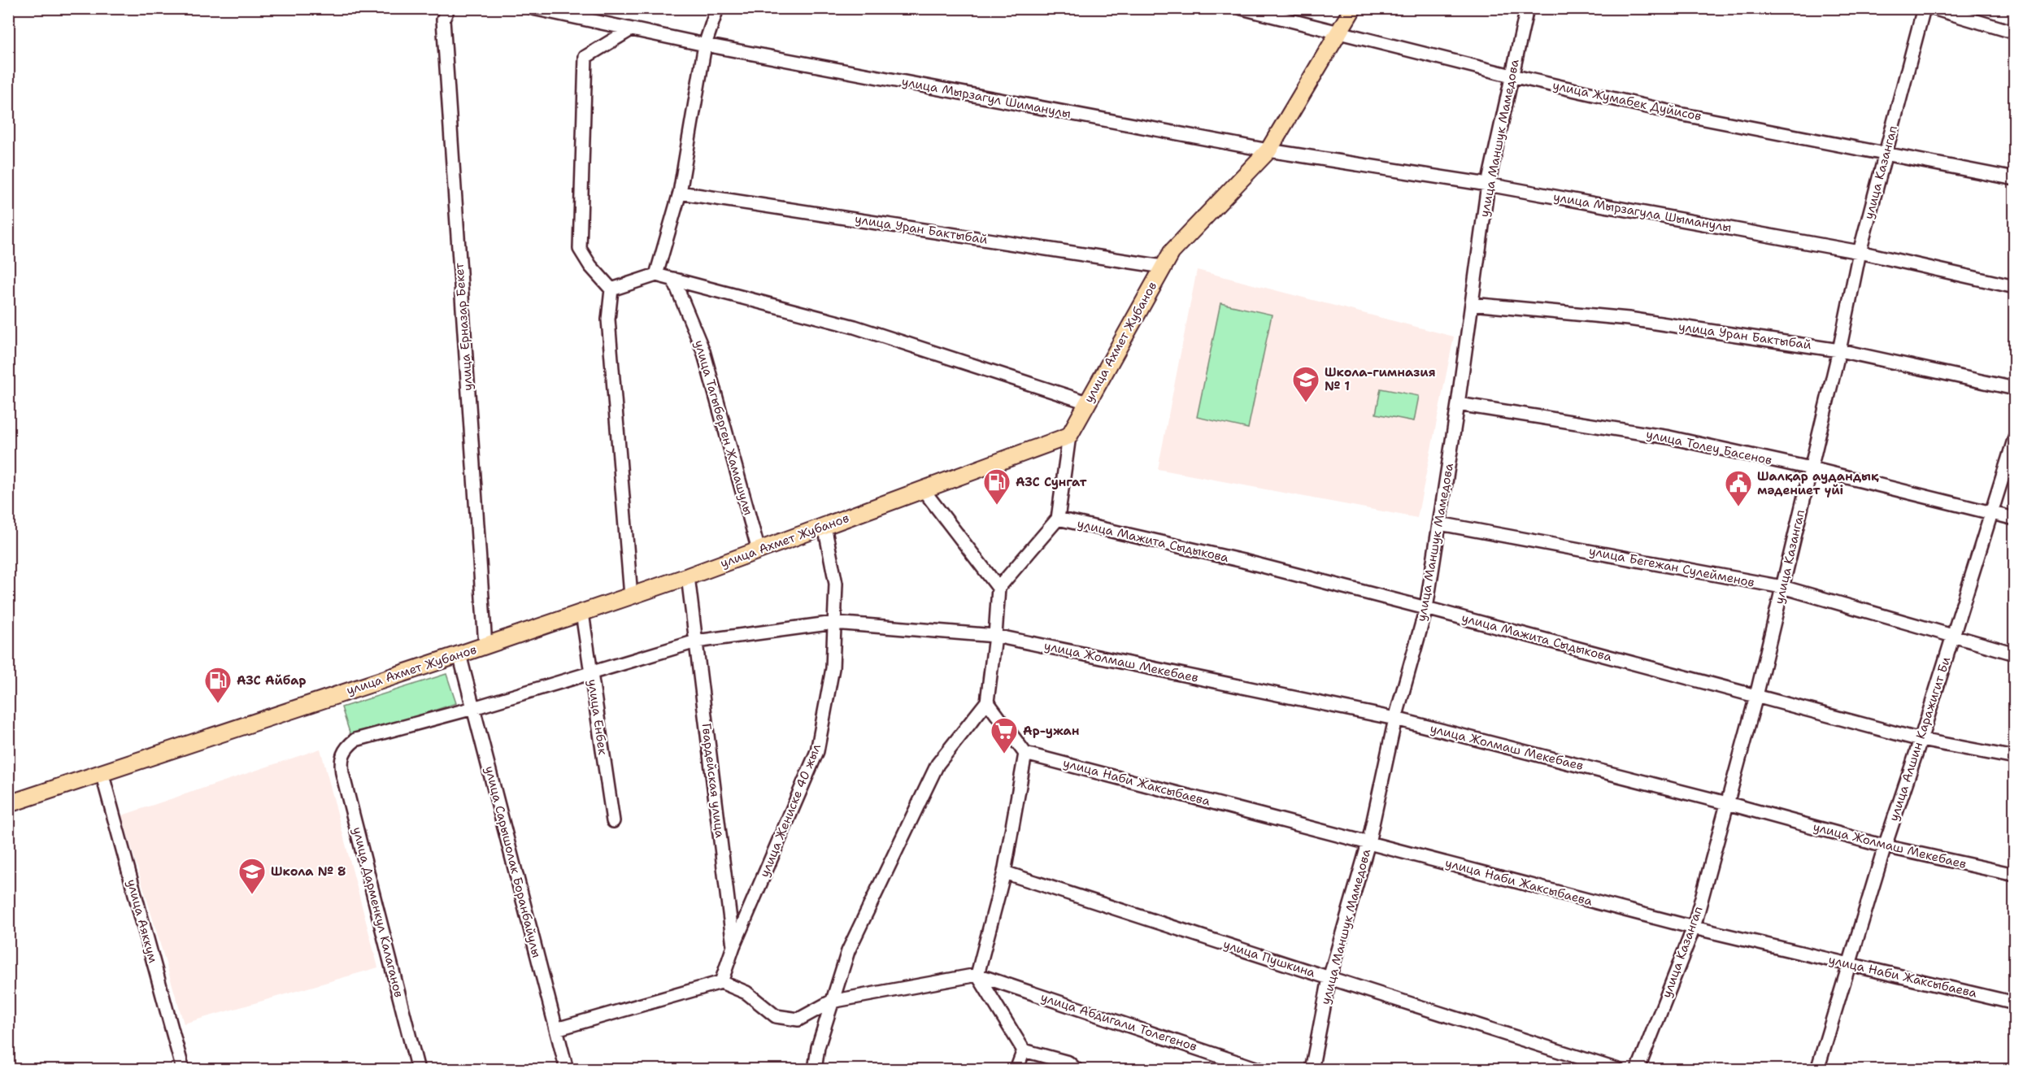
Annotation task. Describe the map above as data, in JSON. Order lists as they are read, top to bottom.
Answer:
{
  "streets": {
    "main road": ["улица Ахмет Жубанов"],
    "street": [
      "улица Мырзагул Шиманулы",
      "улица Жумабек Дуйисов",
      "улица Маншук Мамедова",
      "улица Казангап",
      "улица Мырзагула Шыманулы",
      "улица Уран Бактыбай",
      "улица Ерназар Бекет",
      "улица Тагыберген Жамашулы",
      "улица Толеу Басенов",
      "улица Мажита Сыдыкова",
      "улица Бегежан Сулейменов",
      "улица Жолмаш Мекебаев",
      "улица Енбек",
      "улица Алшин Каражигит Би",
      "Гвардейская улица",
      "улица Наби Жаксыбаева",
      "улица Жениске 40 жыл",
      "улица Сарышолак Боранбайулы",
      "улица Дарменкул Калаганов",
      "улица Аяккум",
      "улица Пушкина",
      "улица Абдигали Толегенов"
    ]
  },
  "crossings": [
    ["улица Мырзагул Шиманулы", "улица Мырзагула Шыманулы"],
    ["улица Мырзагул Шиманулы", "улица Ахмет Жубанов"],
    ["улица Жумабек Дуйисов", "улица Маншук Мамедова"],
    ["улица Жумабек Дуйисов", "улица Казангап"],
    ["улица Жумабек Дуйисов", "улица Ахмет Жубанов"],
    ["улица Маншук Мамедова", "улица Мырзагула Шыманулы"],
    ["улица Маншук Мамедова", "улица Уран Бактыбай"],
    ["улица Маншук Мамедова", "улица Толеу Басенов"],
    ["улица Маншук Мамедова", "улица Мажита Сыдыкова"],
    ["улица Маншук Мамедова", "улица Бегежан Сулейменов"],
    ["улица Маншук Мамедова", "улица Жолмаш Мекебаев"],
    ["улица Маншук Мамедова", "улица Наби Жаксыбаева"],
    ["улица Маншук Мамедова", "улица Пушкина"],
    ["улица Казангап", "улица Мырзагула Шыманулы"],
    ["улица Казангап", "улица Уран Бактыбай"],
    ["улица Казангап", "улица Толеу Басенов"],
    ["улица Казангап", "улица Мажита Сыдыкова"],
    ["улица Казангап", "улица Бегежан Сулейменов"],
    ["улица Казангап", "улица Жолмаш Мекебаев"],
    ["улица Казангап", "улица Наби Жаксыбаева"],
    ["улица Мырзагула Шыманулы", "улица Ахмет Жубанов"],
    ["улица Уран Бактыбай", "улица Ахмет Жубанов"],
    ["улица Ерназар Бекет", "улица Ахмет Жубанов"],
    ["улица Ахмет Жубанов", "улица Тагыберген Жамашулы"],
    ["улица Ахмет Жубанов", "улица Енбек"],
    ["улица Ахмет Жубанов", "Гвардейская улица"],
    ["улица Ахмет Жубанов", "улица Жениске 40 жыл"],
    ["улица Ахмет Жубанов", "улица Сарышолак Боранбайулы"],
    ["улица Ахмет Жубанов", "улица Аяккум"],
    ["улица Толеу Басенов", "улица Алшин Каражигит Би"],
    ["улица Мажита Сыдыкова", "улица Алшин Каражигит Би"],
    ["улица Бегежан Сулейменов", "улица Алшин Каражигит Би"],
    ["улица Жолмаш Мекебаев", "улица Енбек"],
    ["улица Жолмаш Мекебаев", "улица Алшин Каражигит Би"],
    ["улица Жолмаш Мекебаев", "Гвардейская улица"],
    ["улица Жолмаш Мекебаев", "улица Жениске 40 жыл"],
    ["улица Жолмаш Мекебаев", "улица Сарышолак Боранбайулы"],
    ["улица Жолмаш Мекебаев", "улица Дарменкул Калаганов"],
    ["улица Алшин Каражигит Би", "улица Наби Жаксыбаева"],
    ["Гвардейская улица", "улица Жениске 40 жыл"]
  ],
  "places": {
    "school or university": ["Школа-гимназия № 1", "Школа № 8"],
    "fuel station": ["АЗС Сунгат", "АЗС Айбар"],
    "public building": ["Шалқар аудандық мәдениет үйі"],
    "supermarket": ["Ар-ужан"]
  }
}
